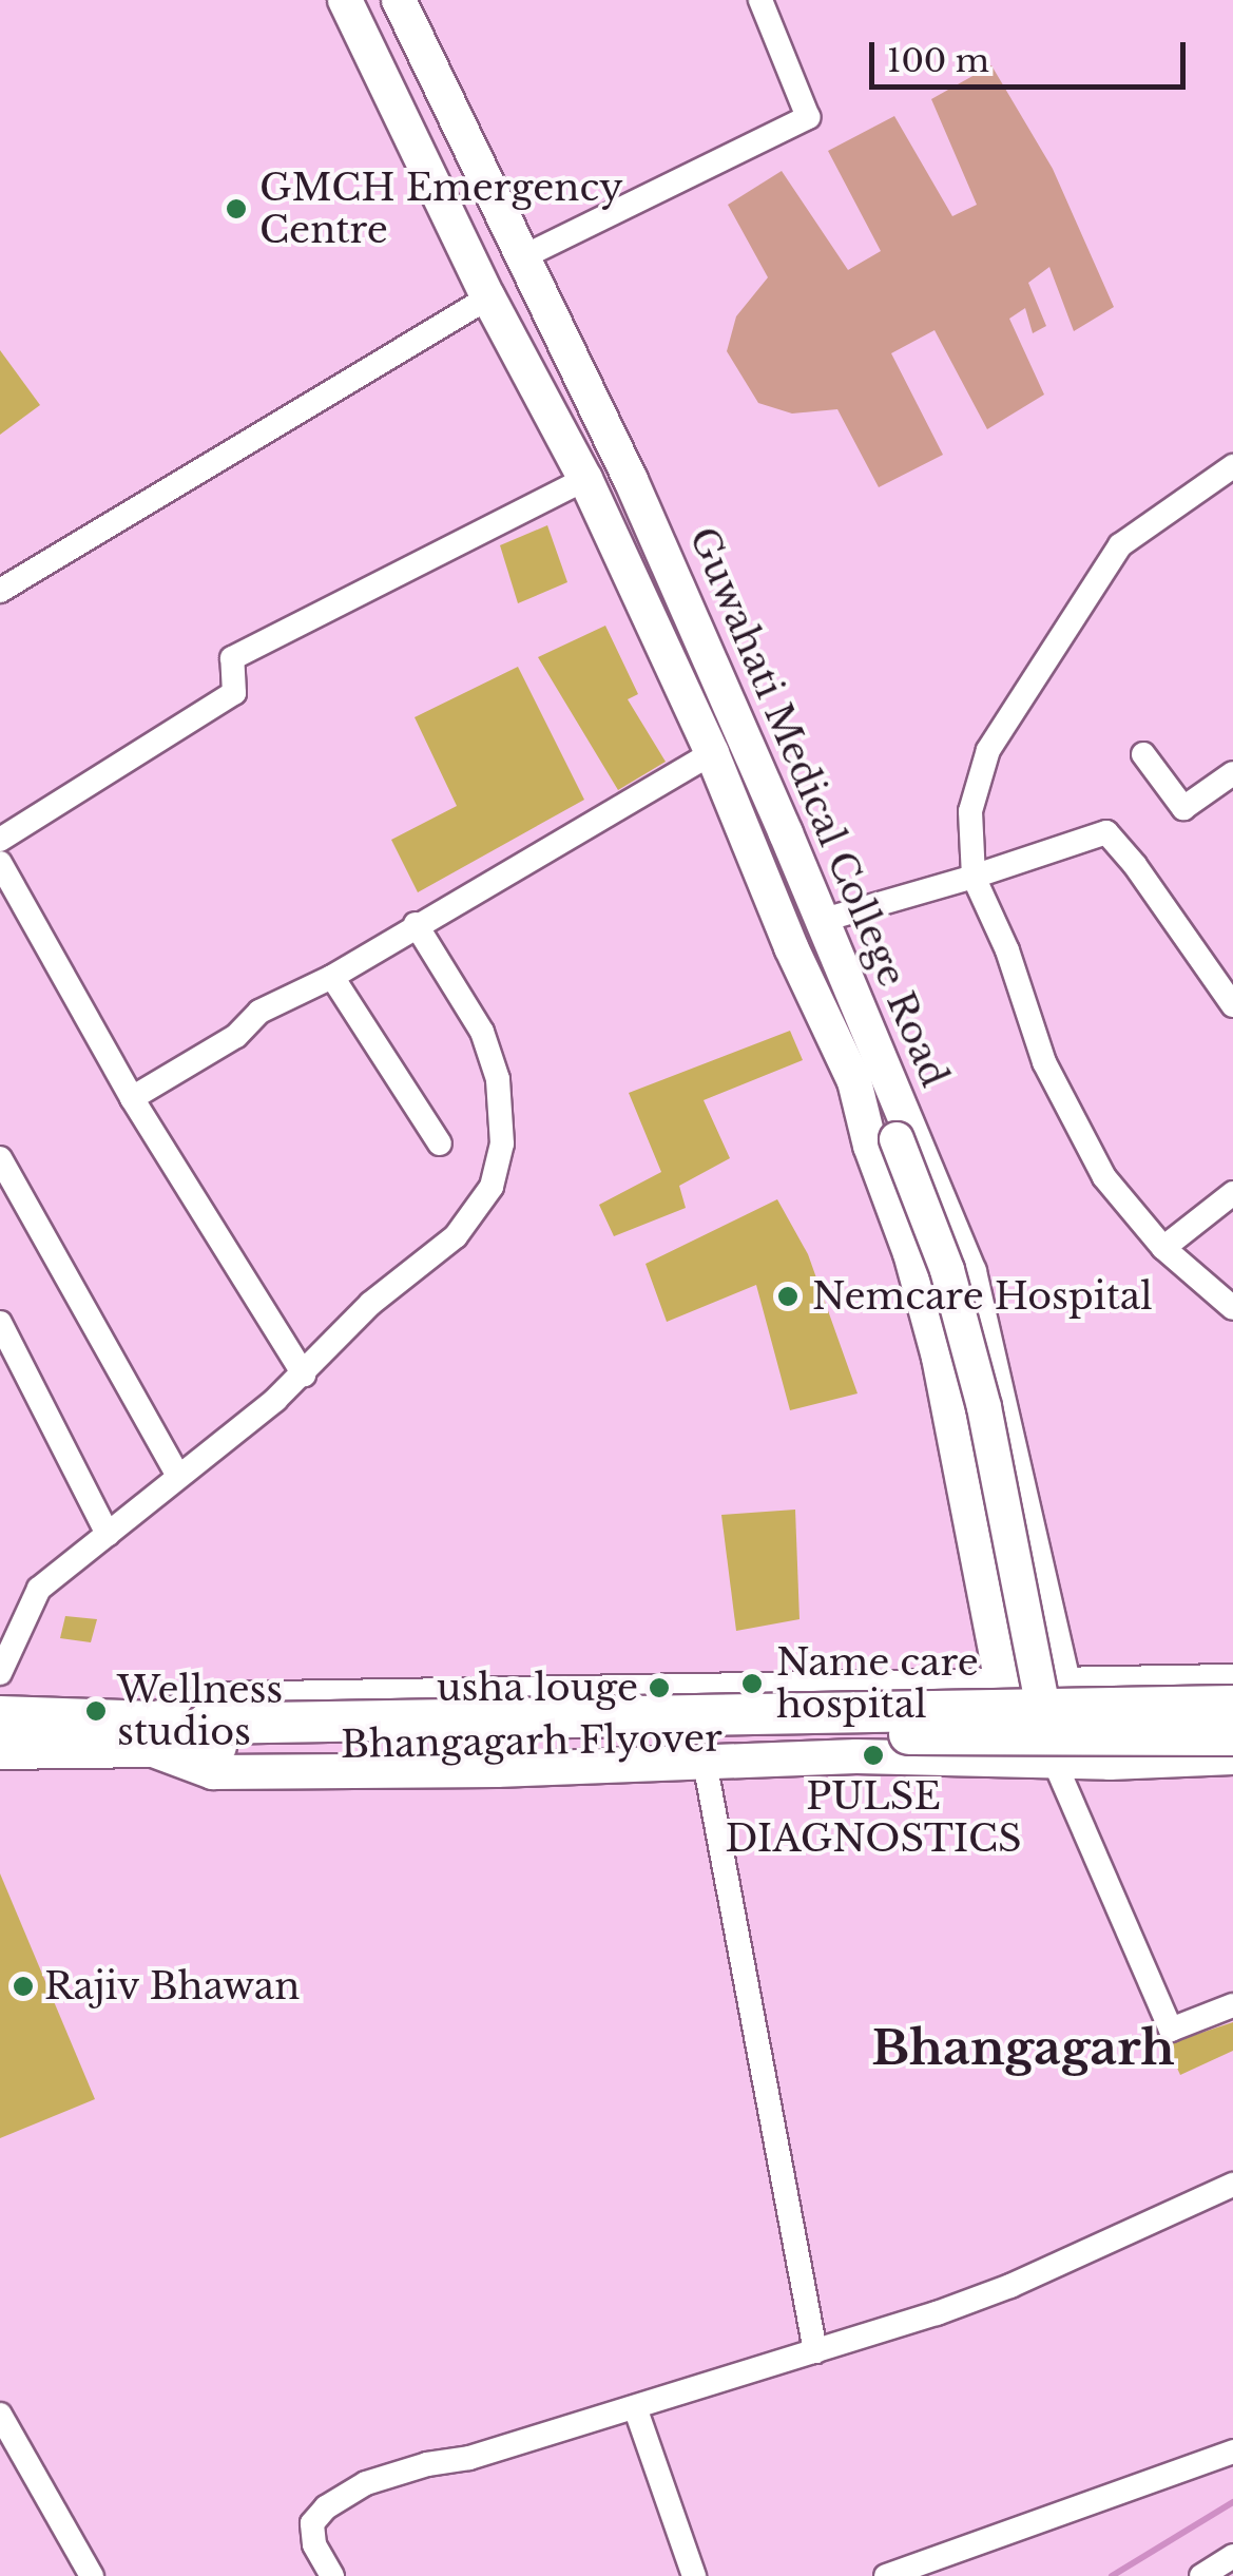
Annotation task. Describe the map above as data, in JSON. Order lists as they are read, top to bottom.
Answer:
{
  "streets": {
    "main road": ["Guwahati Medical College Road", "Bhangagarh Flyover"]
  },
  "crossings": [
    ["Guwahati Medical College Road", "Bhangagarh Flyover"]
  ],
  "districts": ["Bhangagarh"],
  "places": [
    "GMCH Emergency Centre",
    "Nemcare Hospital",
    "Name care hospital",
    "usha louge",
    "Wellness studios",
    "PULSE DIAGNOSTICS",
    "Rajiv Bhawan"
  ],
  "scale_bar": "100 m"
}
